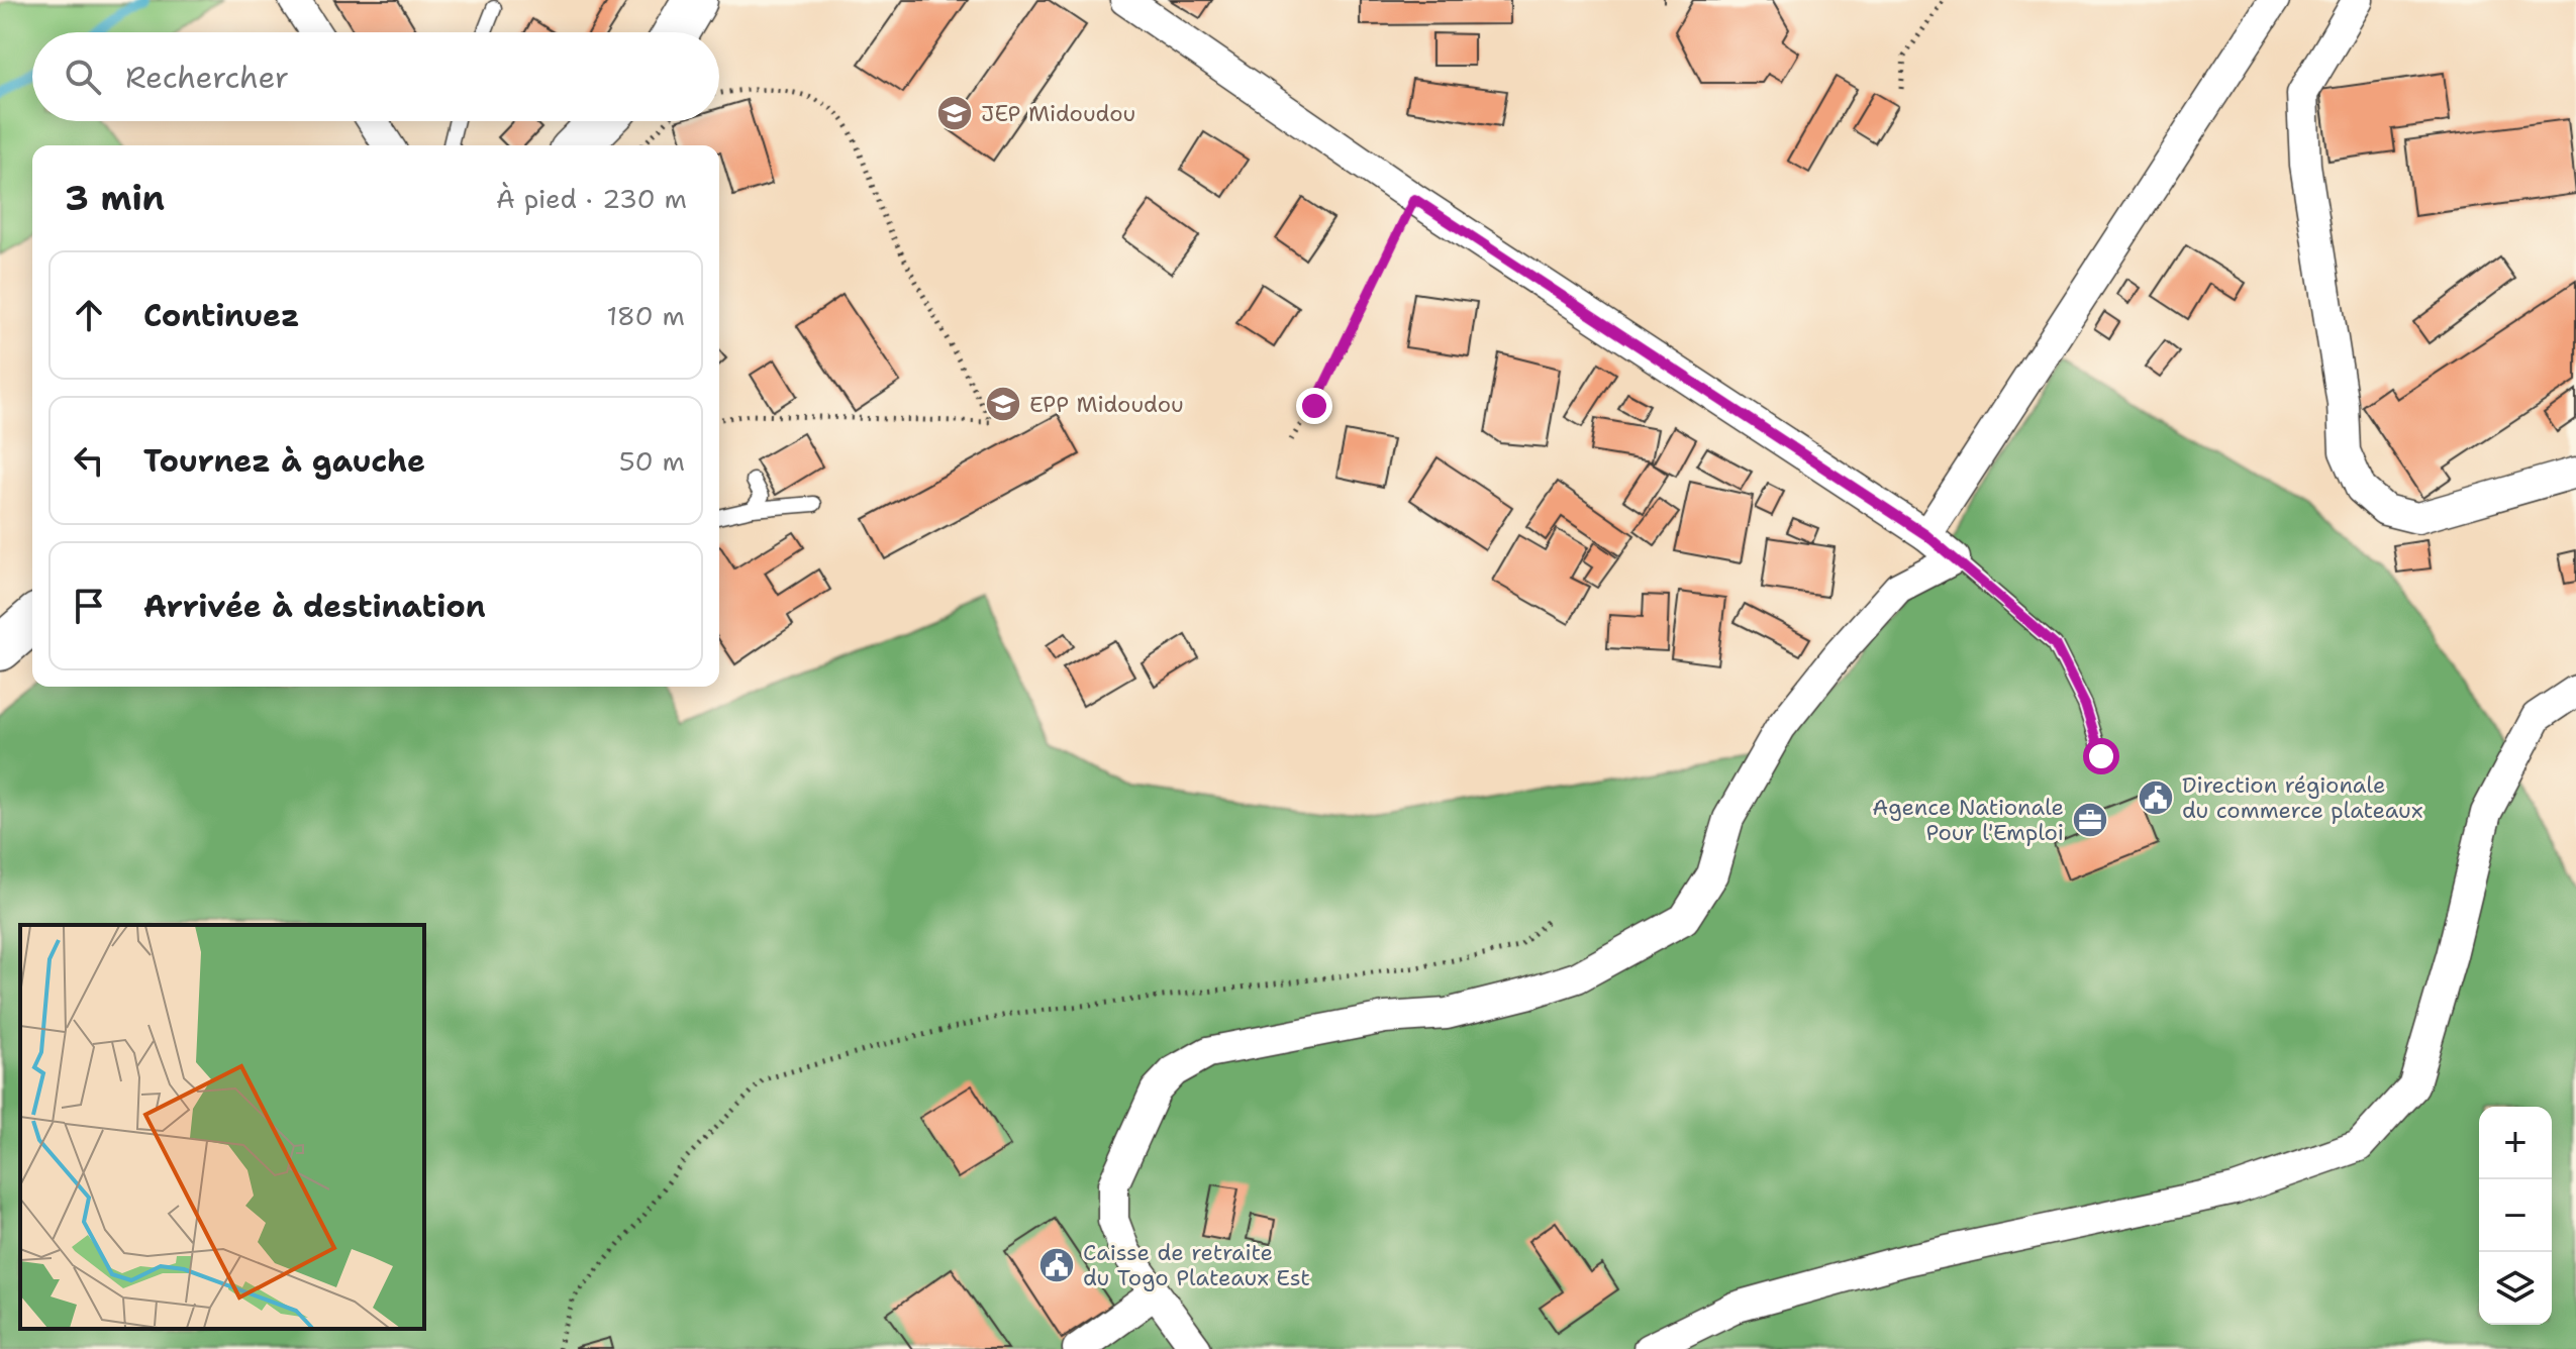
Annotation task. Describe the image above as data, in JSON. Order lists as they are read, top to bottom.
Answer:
{
  "places": {
    "school or university": ["JEP Midoudou", "EPP Midoudou"],
    "public building": ["Direction régionale du commerce plateaux", "Caisse de retraite du Togo Plateaux Est"],
    "office": ["Agence Nationale Pour l'Emploi"]
  },
  "page": {
    "search": "Rechercher",
    "heading": ["3 min", "À pied · 230 m"],
    "list": [
      ["Continuez", "180 m"],
      ["Tournez à gauche", "50 m"],
      "Arrivée à destination"
    ],
    "map_buttons": ["+", "−"]
  }
}
